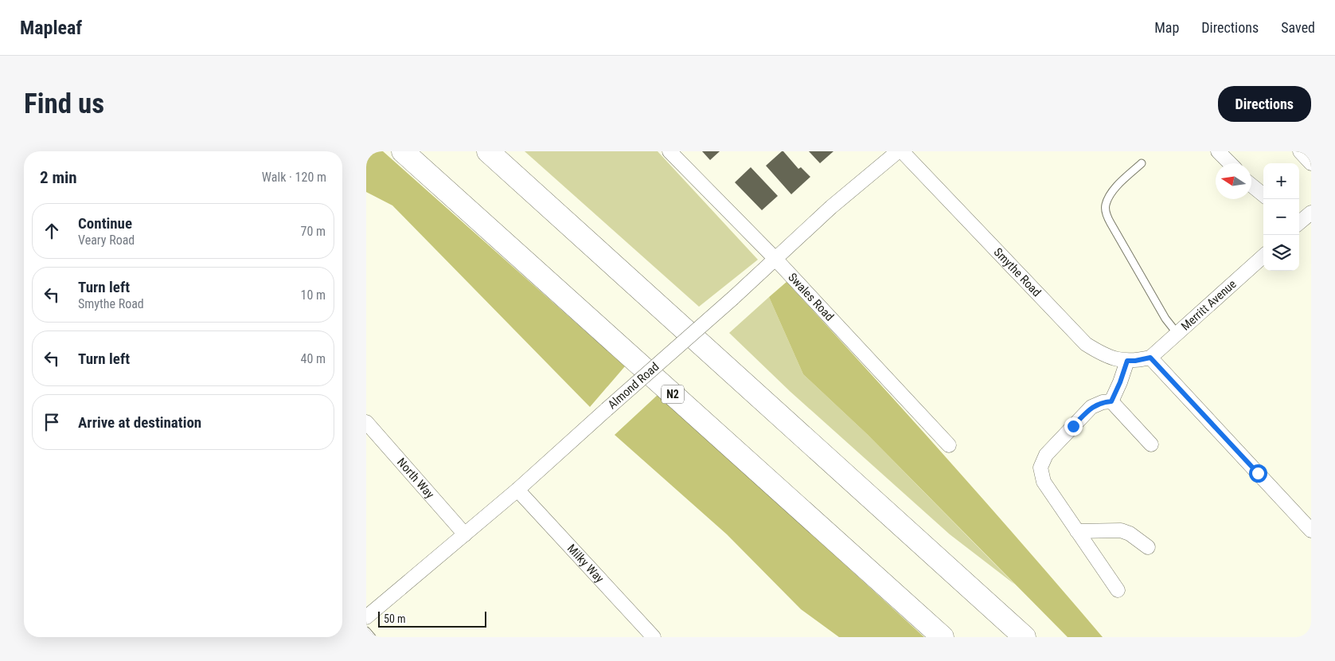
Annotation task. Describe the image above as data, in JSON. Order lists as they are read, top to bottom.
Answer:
{
  "streets": {
    "highway": ["N2"],
    "street": [
      "Smythe Road",
      "Swales Road",
      "Merritt Avenue",
      "Almond Road",
      "North Way",
      "Milky Way"
    ]
  },
  "crossings": [
    ["Smythe Road", "Merritt Avenue"],
    ["Swales Road", "Almond Road"],
    ["Almond Road", "North Way"],
    ["Almond Road", "Milky Way"]
  ],
  "scale_bar": "50 m",
  "north": "left",
  "page": {
    "header": "Mapleaf",
    "nav": ["Map", "Directions", "Saved"],
    "buttons": "Directions",
    "title": "Find us",
    "heading": ["2 min", "Walk · 120 m"],
    "map_buttons": ["+", "−"],
    "list": [
      ["Continue", "Veary Road", "70 m"],
      ["Turn left", "Smythe Road", "10 m"],
      ["Turn left", "40 m"],
      "Arrive at destination"
    ],
    "scale": "50 m"
  }
}
